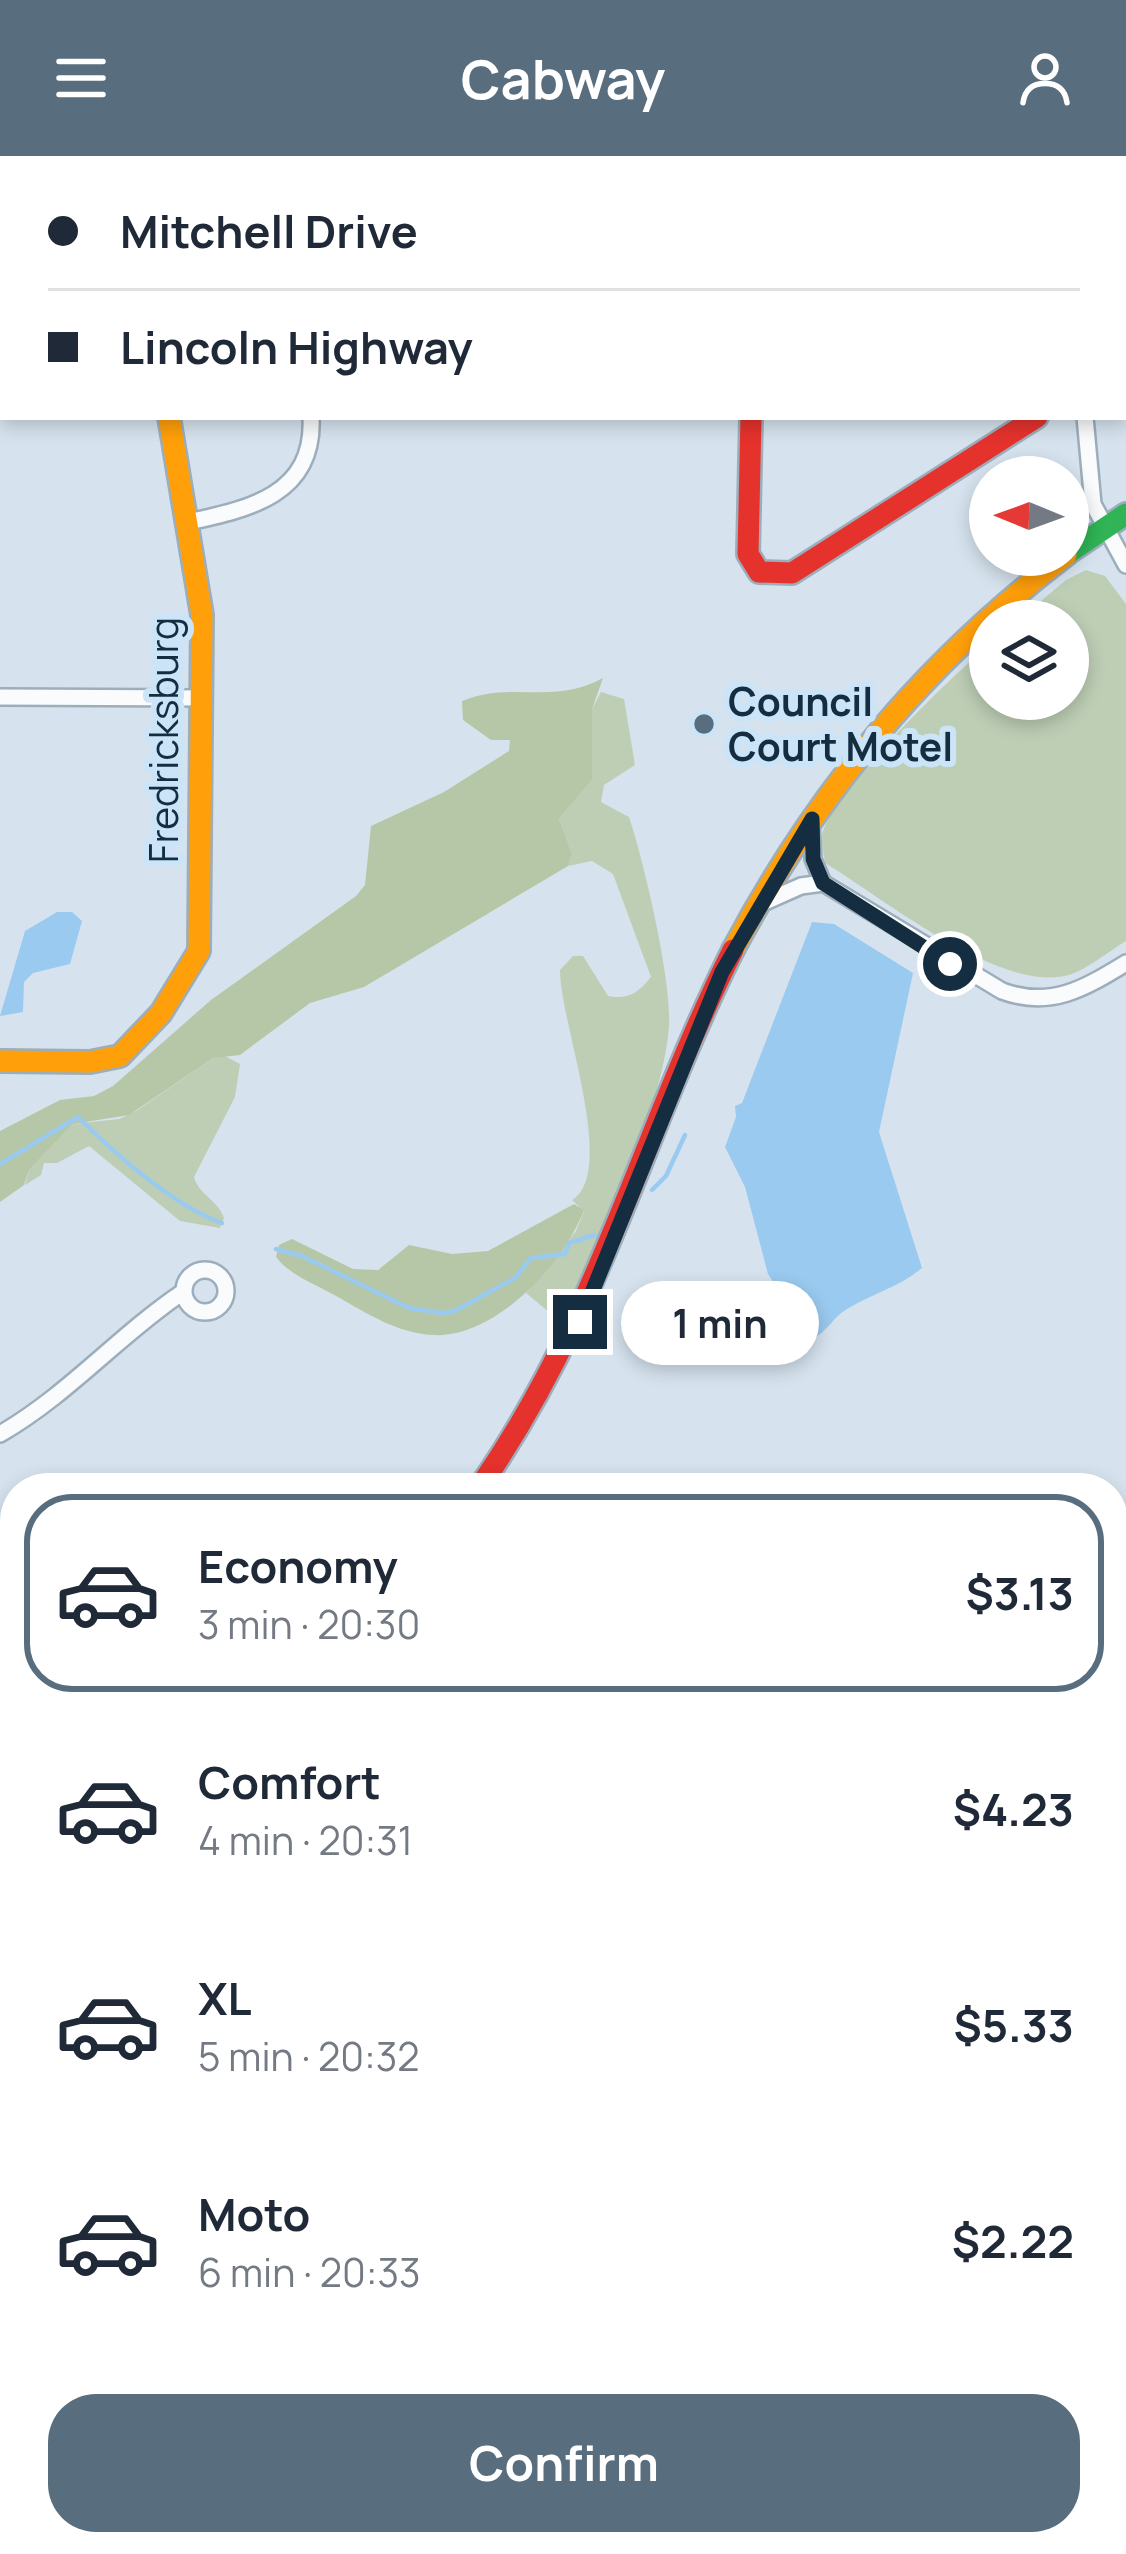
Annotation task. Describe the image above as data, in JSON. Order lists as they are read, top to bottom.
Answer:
{
  "streets": {
    "street": ["Fredricksburg"]
  },
  "places": ["Council Court Motel"],
  "north": "left",
  "page": {
    "header": "Cabway",
    "banner": ["Mitchell Drive", "Lincoln Highway"],
    "bubble": "1 min",
    "list": [
      {
        "name": "Economy",
        "note": "3 min · 20:30",
        "value": "$3.13"
      },
      {
        "name": "Comfort",
        "note": "4 min · 20:31",
        "value": "$4.23"
      },
      {
        "name": "XL",
        "note": "5 min · 20:32",
        "value": "$5.33"
      },
      {
        "name": "Moto",
        "note": "6 min · 20:33",
        "value": "$2.22"
      }
    ],
    "buttons": "Confirm"
  }
}
